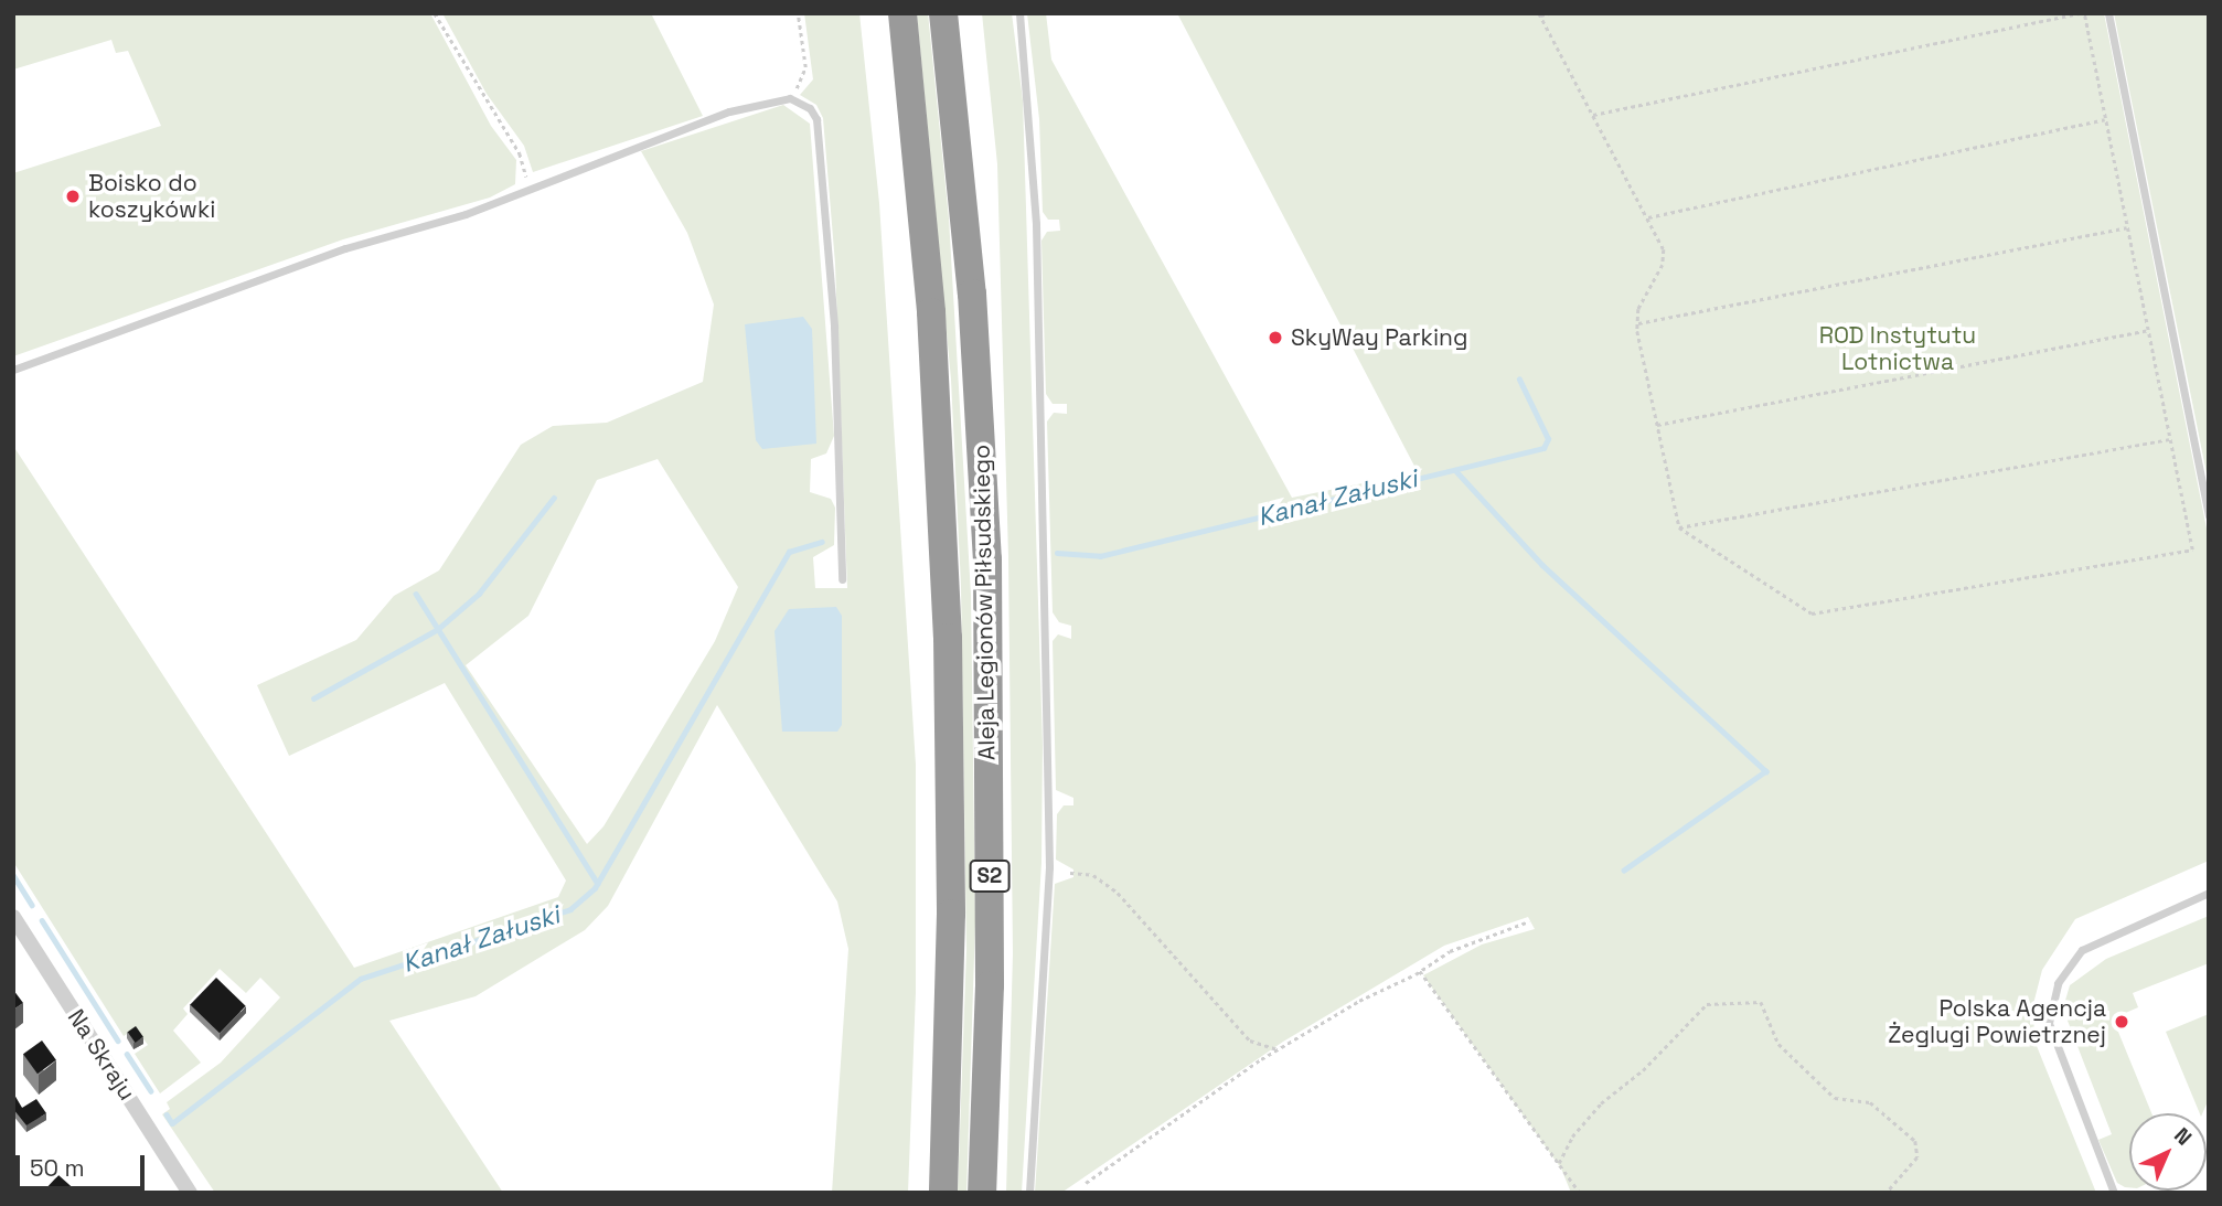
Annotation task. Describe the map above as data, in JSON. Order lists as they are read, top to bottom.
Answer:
{
  "streets": {
    "highway": ["Aleja Legionów Piłsudskiego", "S2"],
    "street": ["Na Skraju"]
  },
  "water": ["Kanał Załuski"],
  "parks": ["ROD Instytutu Lotnictwa"],
  "places": ["Boisko do koszykówki", "SkyWay Parking", "Polska Agencja Żeglugi Powietrznej"],
  "scale_bar": "50 m",
  "north": "top right"
}
